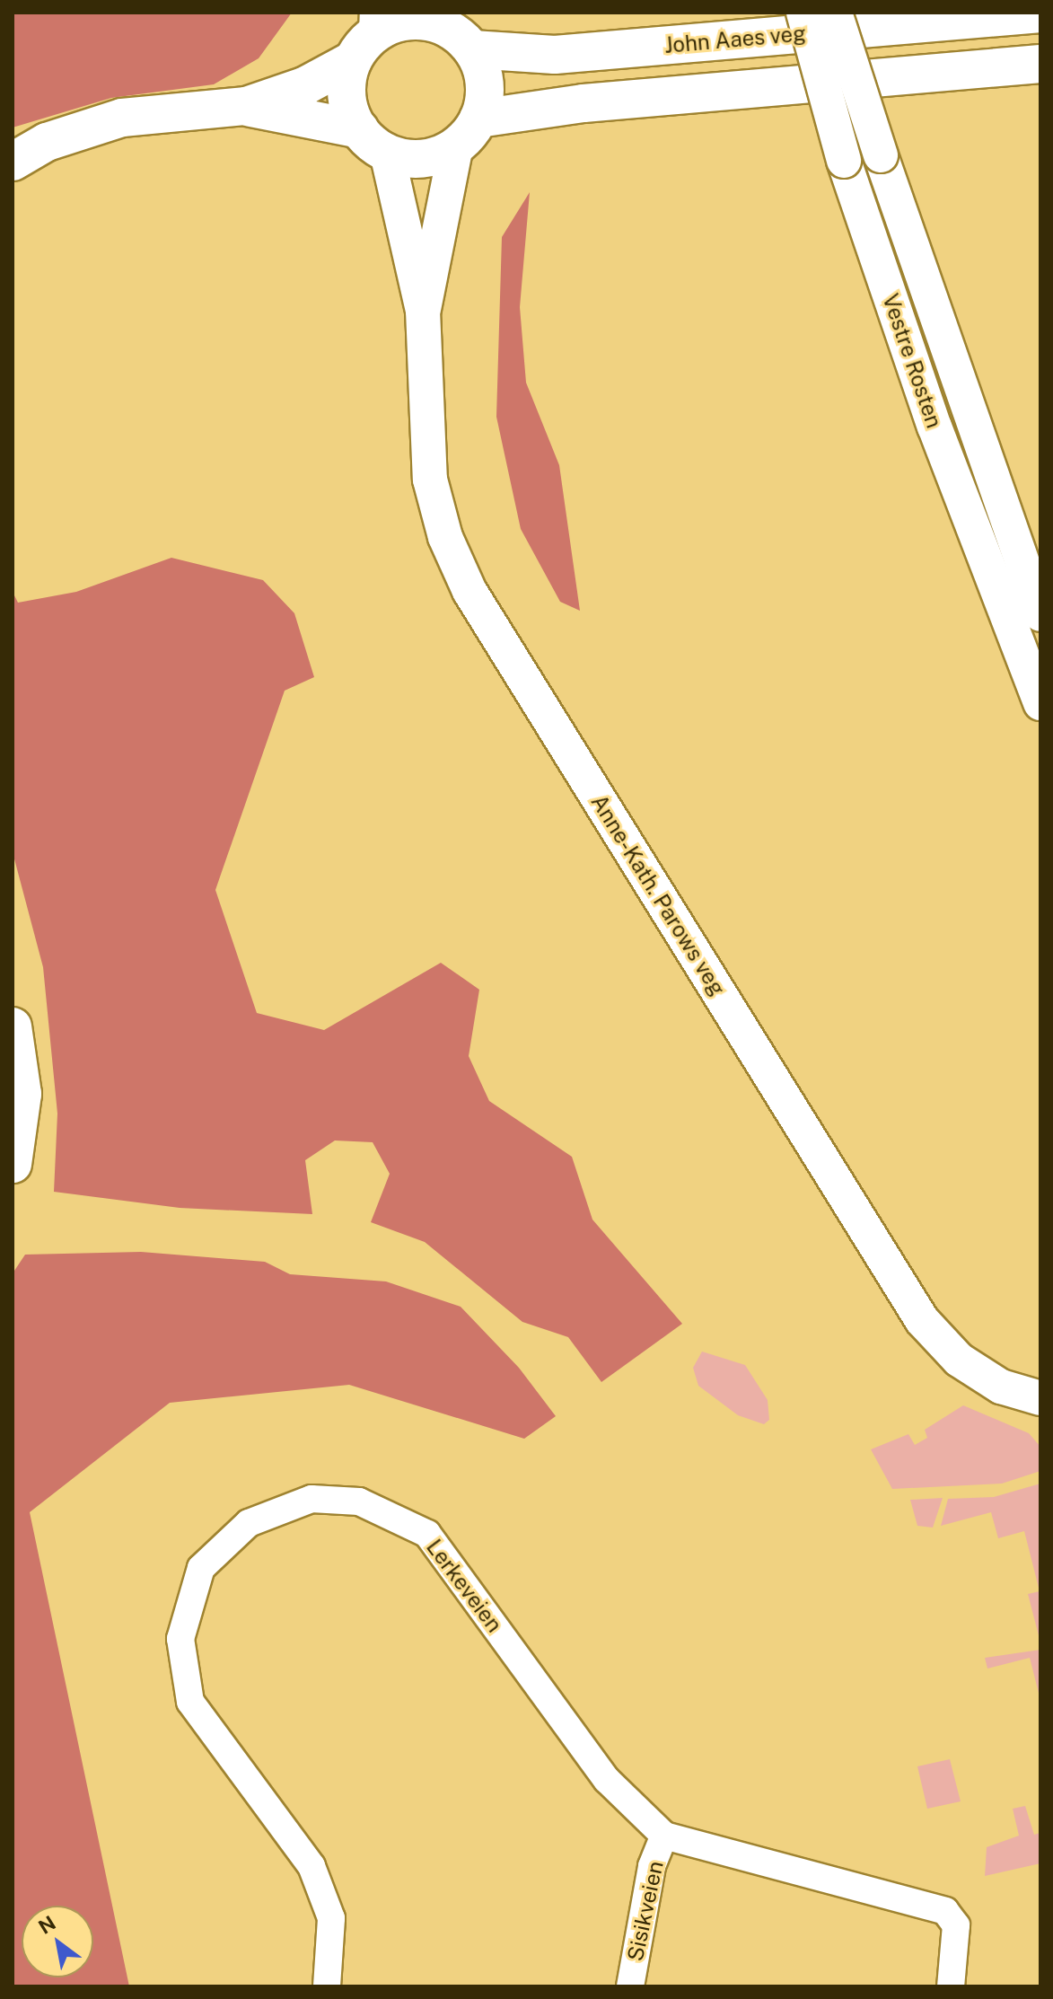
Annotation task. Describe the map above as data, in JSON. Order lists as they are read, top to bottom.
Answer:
{
  "streets": {
    "main road": ["John Aaes veg"],
    "street": [
      "Vestre Rosten",
      "Anne-Kath. Parows veg",
      "Lerkeveien",
      "Sisikveien"
    ]
  },
  "crossings": [
    ["John Aaes veg", "Anne-Kath. Parows veg"],
    ["Lerkeveien", "Sisikveien"]
  ],
  "north": "top left"
}
